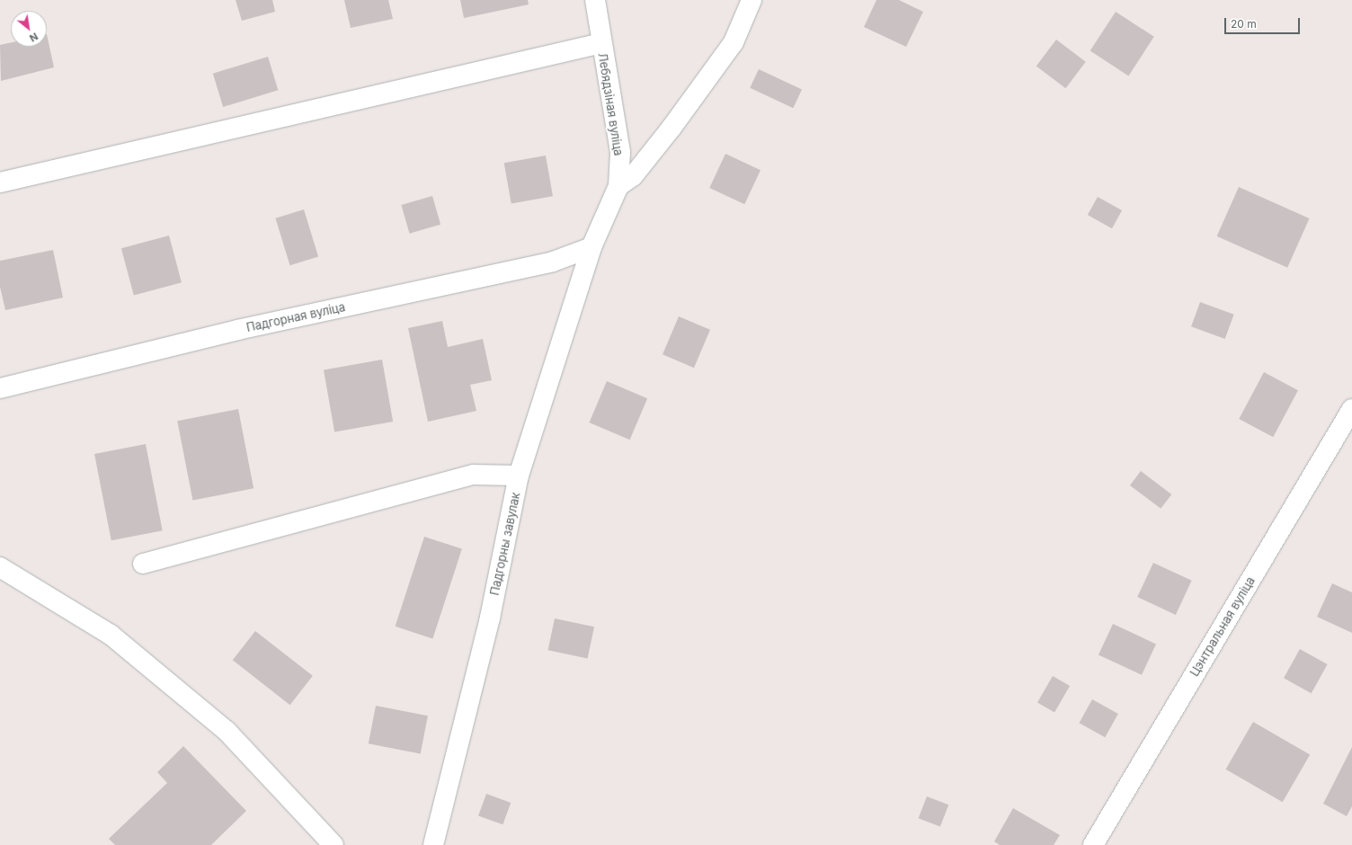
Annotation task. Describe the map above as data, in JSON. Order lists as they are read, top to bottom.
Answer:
{
  "streets": {
    "street": [
      "Лебядзіная вуліца",
      "Падгорная вуліца",
      "Падгорны завулак",
      "Цэнтральная вуліца"
    ]
  },
  "crossings": [
    ["Лебядзіная вуліца", "Падгорная вуліца"],
    ["Лебядзіная вуліца", "Падгорны завулак"],
    ["Падгорная вуліца", "Падгорны завулак"]
  ],
  "scale_bar": "20 m",
  "north": "bottom right"
}
